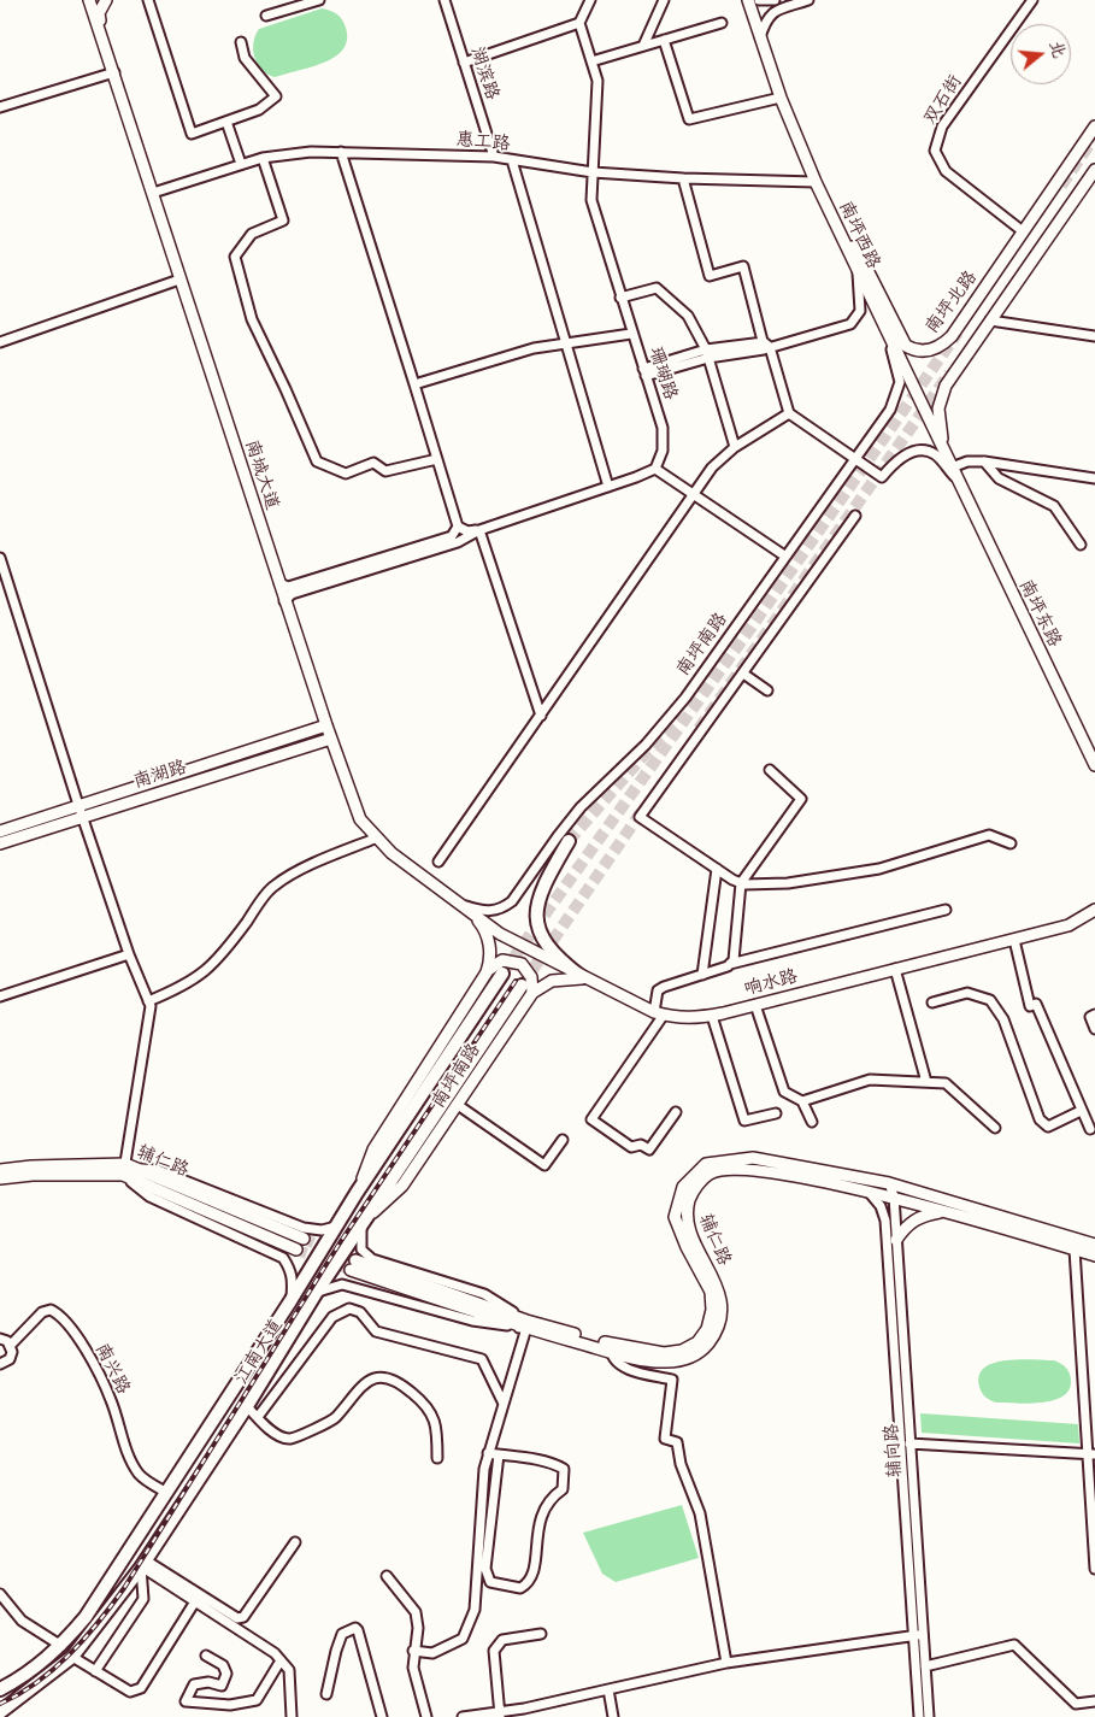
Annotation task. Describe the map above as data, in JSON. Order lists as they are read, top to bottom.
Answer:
{
  "streets": {
    "highway": ["江南大道"],
    "main road": [
      "南坪西路",
      "南坪北路",
      "南城大道",
      "南坪东路",
      "南坪南路",
      "南湖路",
      "响水路",
      "辅仁路"
    ],
    "street": [
      "湖滨路",
      "双石街",
      "惠工路",
      "珊瑚路",
      "南兴路",
      "辅向路"
    ]
  },
  "crossings": [
    ["湖滨路", "惠工路"],
    ["双石街", "南坪北路"],
    ["惠工路", "南坪西路"],
    ["惠工路", "珊瑚路"],
    ["惠工路", "南城大道"],
    ["南坪西路", "南坪北路"],
    ["南坪西路", "南坪东路"],
    ["南坪西路", "南坪南路"],
    ["南城大道", "南坪南路"],
    ["南城大道", "南湖路"],
    ["南城大道", "响水路"],
    ["南坪南路", "响水路"],
    ["南坪南路", "江南大道"],
    ["辅仁路", "辅向路"],
    ["江南大道", "南兴路"]
  ],
  "north": "right"
}
